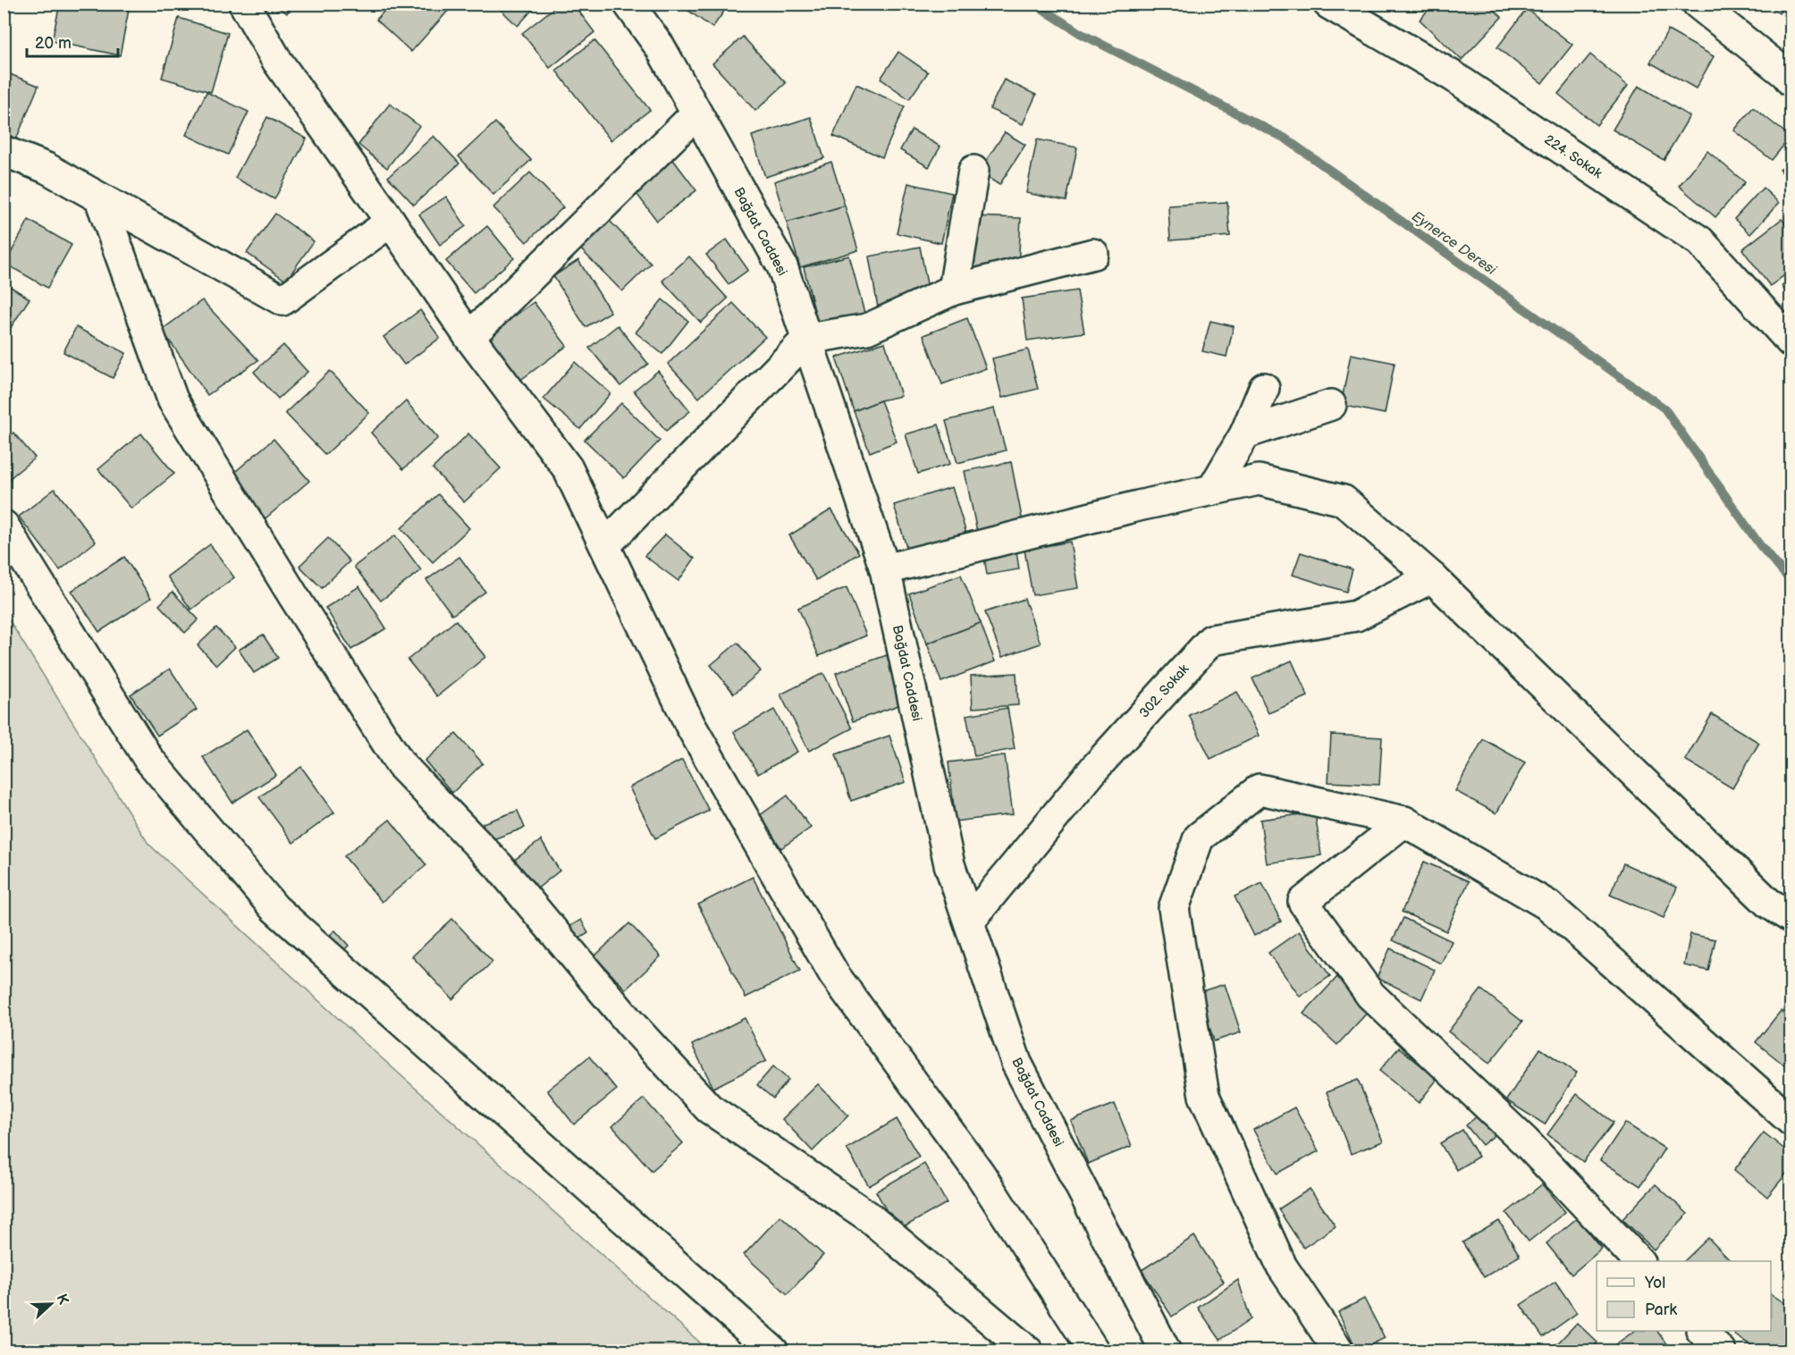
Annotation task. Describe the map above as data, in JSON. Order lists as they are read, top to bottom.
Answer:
{
  "streets": {
    "street": ["224. Sokak", "Bağdat Caddesi", "302. Sokak"]
  },
  "crossings": [
    ["Bağdat Caddesi", "302. Sokak"]
  ],
  "water": ["Eynerce Deresi"],
  "legend": ["Yol", "Park"],
  "scale_bar": "20 m",
  "north": "right"
}
